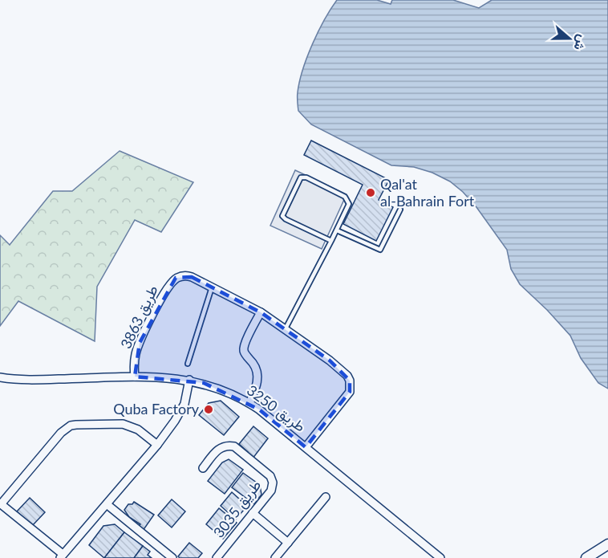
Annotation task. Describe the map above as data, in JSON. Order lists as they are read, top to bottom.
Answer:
{
  "streets": {
    "street": ["طريق 3863", "طريق 3250", "طريق 3035"]
  },
  "crossings": [
    ["طريق 3863", "طريق 3250"]
  ],
  "places": ["Qal'at al-Bahrain Fort", "Quba Factory"],
  "north": "right"
}
